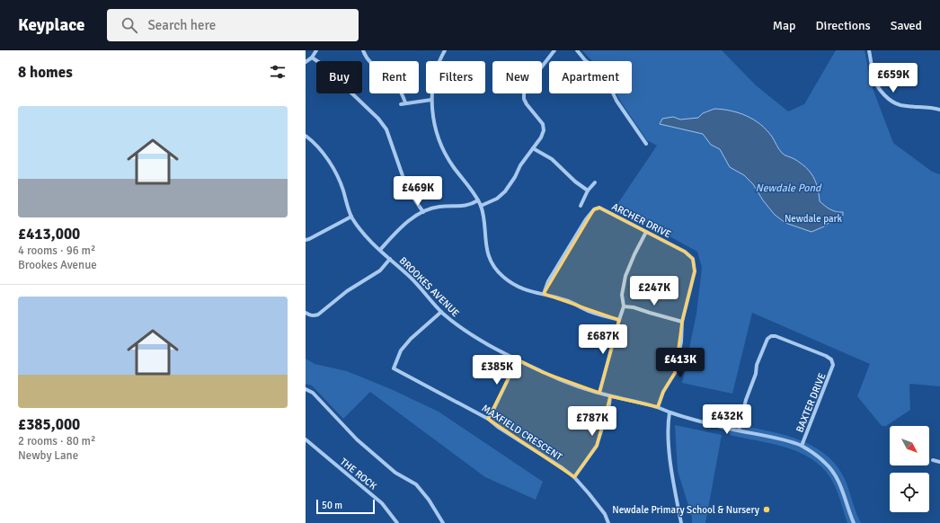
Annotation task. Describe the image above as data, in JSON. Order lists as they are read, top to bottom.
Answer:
{
  "streets": {
    "street": [
      "ARCHER DRIVE",
      "BROOKES AVENUE",
      "BAXTER DRIVE",
      "MAXFIELD CRESCENT",
      "THE ROCK"
    ]
  },
  "crossings": [
    ["ARCHER DRIVE", "BROOKES AVENUE"],
    ["BROOKES AVENUE", "BAXTER DRIVE"],
    ["BROOKES AVENUE", "MAXFIELD CRESCENT"]
  ],
  "water": ["Newdale Pond"],
  "parks": ["Newdale park"],
  "places": ["Newdale Primary School & Nursery"],
  "scale_bar": "50 m",
  "north": "bottom right",
  "page": {
    "header": "Keyplace",
    "search": "Search here",
    "nav": ["Map", "Directions", "Saved"],
    "heading": "8 homes",
    "chip": [
      "Buy",
      "Rent",
      "Filters",
      "New",
      "Apartment"
    ],
    "price": [
      "£659K",
      "£469K",
      "£247K",
      "£687K",
      "£413K",
      "£385K",
      "£432K",
      "£787K"
    ],
    "list": [
      {
        "name": "£413,000",
        "note": "4 rooms · 96 m² · Brookes Avenue"
      },
      {
        "name": "£385,000",
        "note": "2 rooms · 80 m² · Newby Lane"
      }
    ],
    "scale": "50 m"
  }
}
